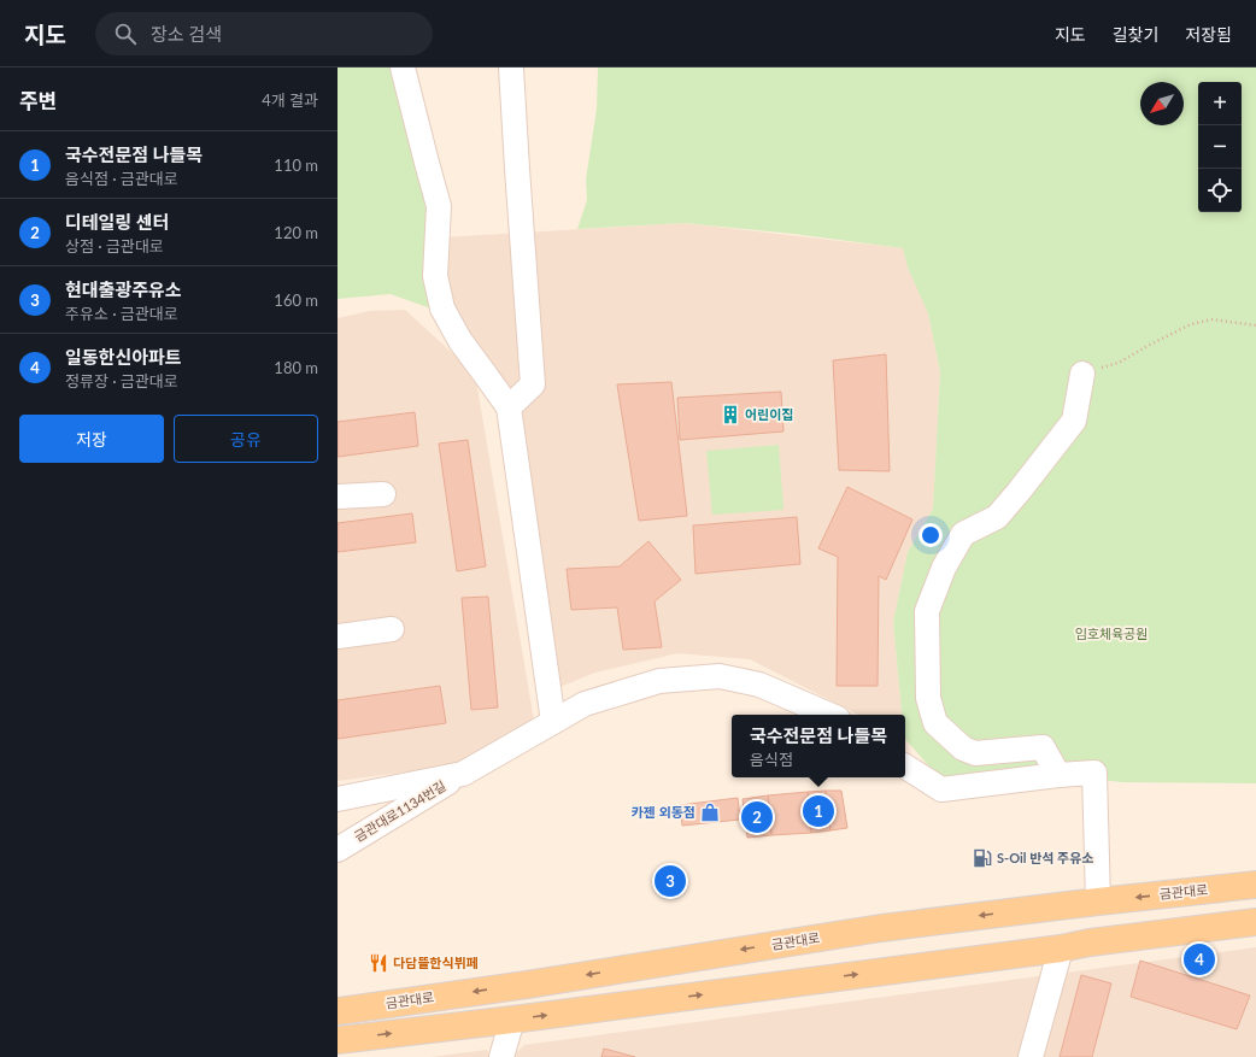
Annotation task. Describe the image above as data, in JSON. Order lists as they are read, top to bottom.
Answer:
{
  "streets": {
    "main road": ["금관대로"],
    "street": ["금관대로1134번길"]
  },
  "parks": ["임호체육공원"],
  "places": {
    "building": ["어린이집"],
    "shop": ["카젠 외동점"],
    "fuel station": ["S-Oil 반석 주유소"],
    "restaurant": ["다담뜰한식뷔페"]
  },
  "north": "bottom left",
  "page": {
    "header": "지도",
    "search": "장소 검색",
    "nav": ["지도", "길찾기", "저장됨"],
    "heading": ["주변", "4개 결과"],
    "map_buttons": ["+", "−"],
    "list": [
      {
        "mark": "1",
        "name": "국수전문점 나들목",
        "note": "음식점 · 금관대로",
        "value": "110 m"
      },
      {
        "mark": "2",
        "name": "디테일링 센터",
        "note": "상점 · 금관대로",
        "value": "120 m"
      },
      {
        "mark": "3",
        "name": "현대출광주유소",
        "note": "주유소 · 금관대로",
        "value": "160 m"
      },
      {
        "mark": "4",
        "name": "일동한신아파트",
        "note": "정류장 · 금관대로",
        "value": "180 m"
      }
    ],
    "buttons": ["저장", "공유"],
    "popup": ["국수전문점 나들목", "음식점"],
    "pins": [
      "1",
      "2",
      "3",
      "4"
    ]
  }
}
